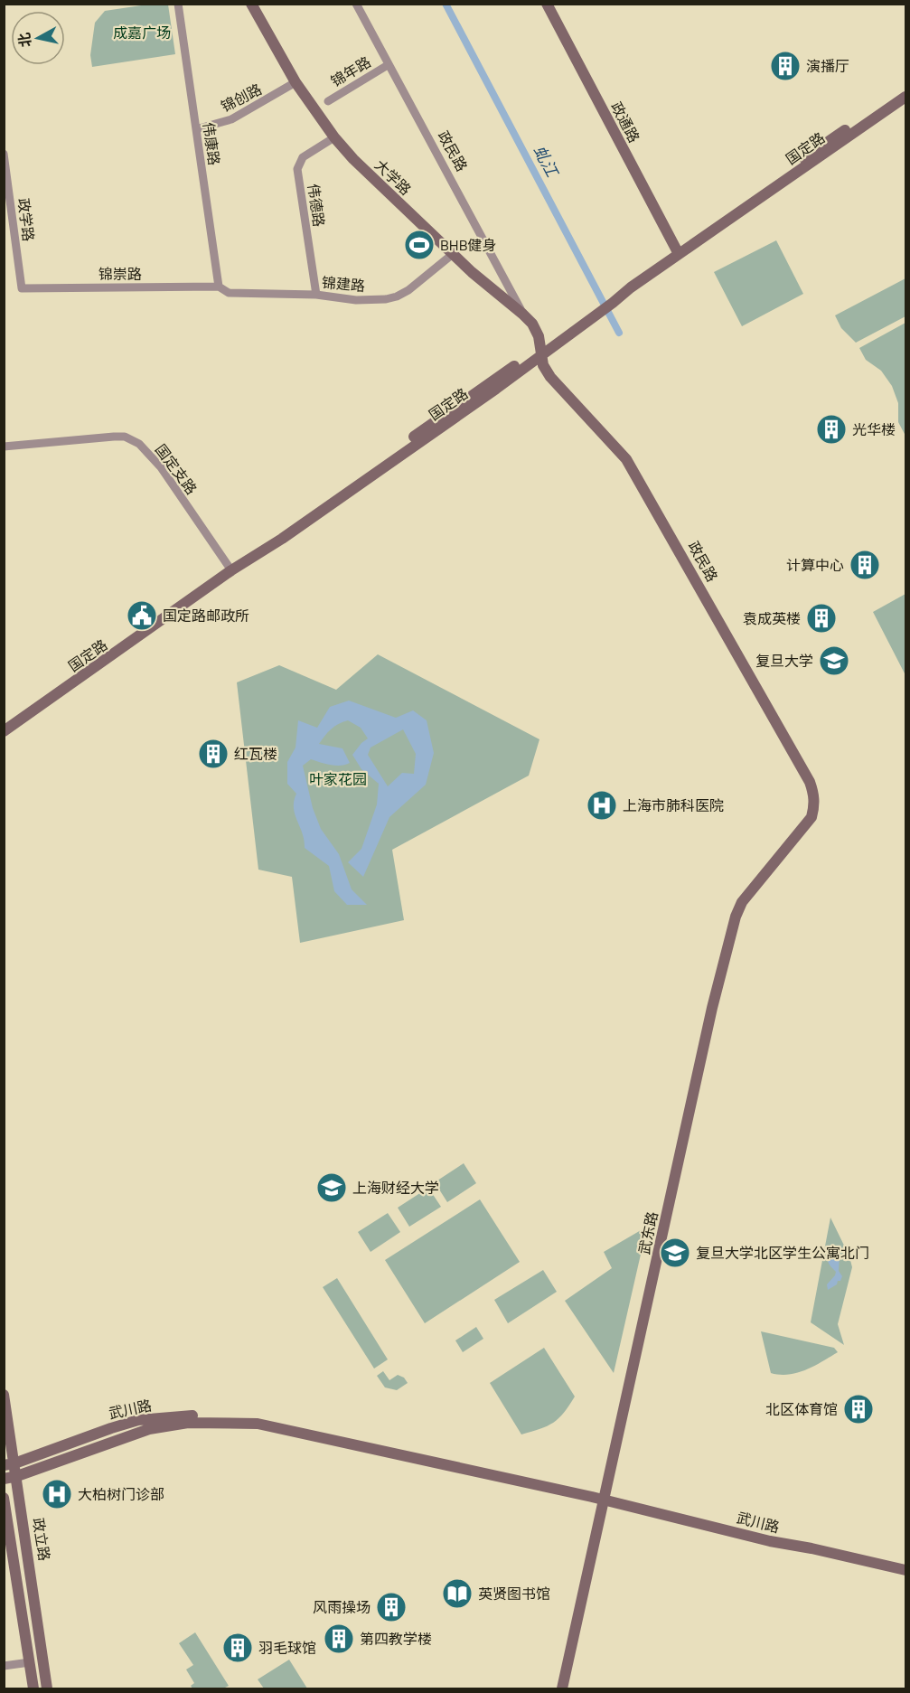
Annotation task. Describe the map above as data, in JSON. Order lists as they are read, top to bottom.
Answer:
{
  "streets": {
    "street": [
      "锦年路",
      "锦创路",
      "政通路",
      "伟康路",
      "国定路",
      "政民路",
      "大学路",
      "伟德路",
      "政学路",
      "锦崇路",
      "锦建路",
      "国定支路",
      "武东路",
      "武川路",
      "政立路"
    ]
  },
  "crossings": [
    ["锦年路", "政民路"],
    ["锦创路", "伟康路"],
    ["锦创路", "大学路"],
    ["政通路", "国定路"],
    ["伟康路", "锦崇路"],
    ["伟康路", "锦建路"],
    ["国定路", "政民路"],
    ["国定路", "大学路"],
    ["国定路", "国定支路"],
    ["政民路", "大学路"],
    ["政民路", "武东路"],
    ["大学路", "伟德路"],
    ["大学路", "锦建路"],
    ["伟德路", "锦建路"],
    ["政学路", "锦崇路"],
    ["锦崇路", "锦建路"],
    ["武东路", "武川路"],
    ["武川路", "政立路"]
  ],
  "water": ["虬江"],
  "parks": ["成嘉广场", "叶家花园"],
  "places": {
    "building": [
      "演播厅",
      "光华楼",
      "计算中心",
      "袁成英楼",
      "红瓦楼",
      "北区体育馆",
      "风雨操场",
      "第四教学楼",
      "羽毛球馆"
    ],
    "sports": ["BHB健身"],
    "public building": ["国定路邮政所"],
    "school or university": ["复旦大学", "上海财经大学", "复旦大学北区学生公寓北门"],
    "hospital": ["上海市肺科医院", "大柏树门诊部"],
    "library": ["英贤图书馆"]
  },
  "north": "left"
}
